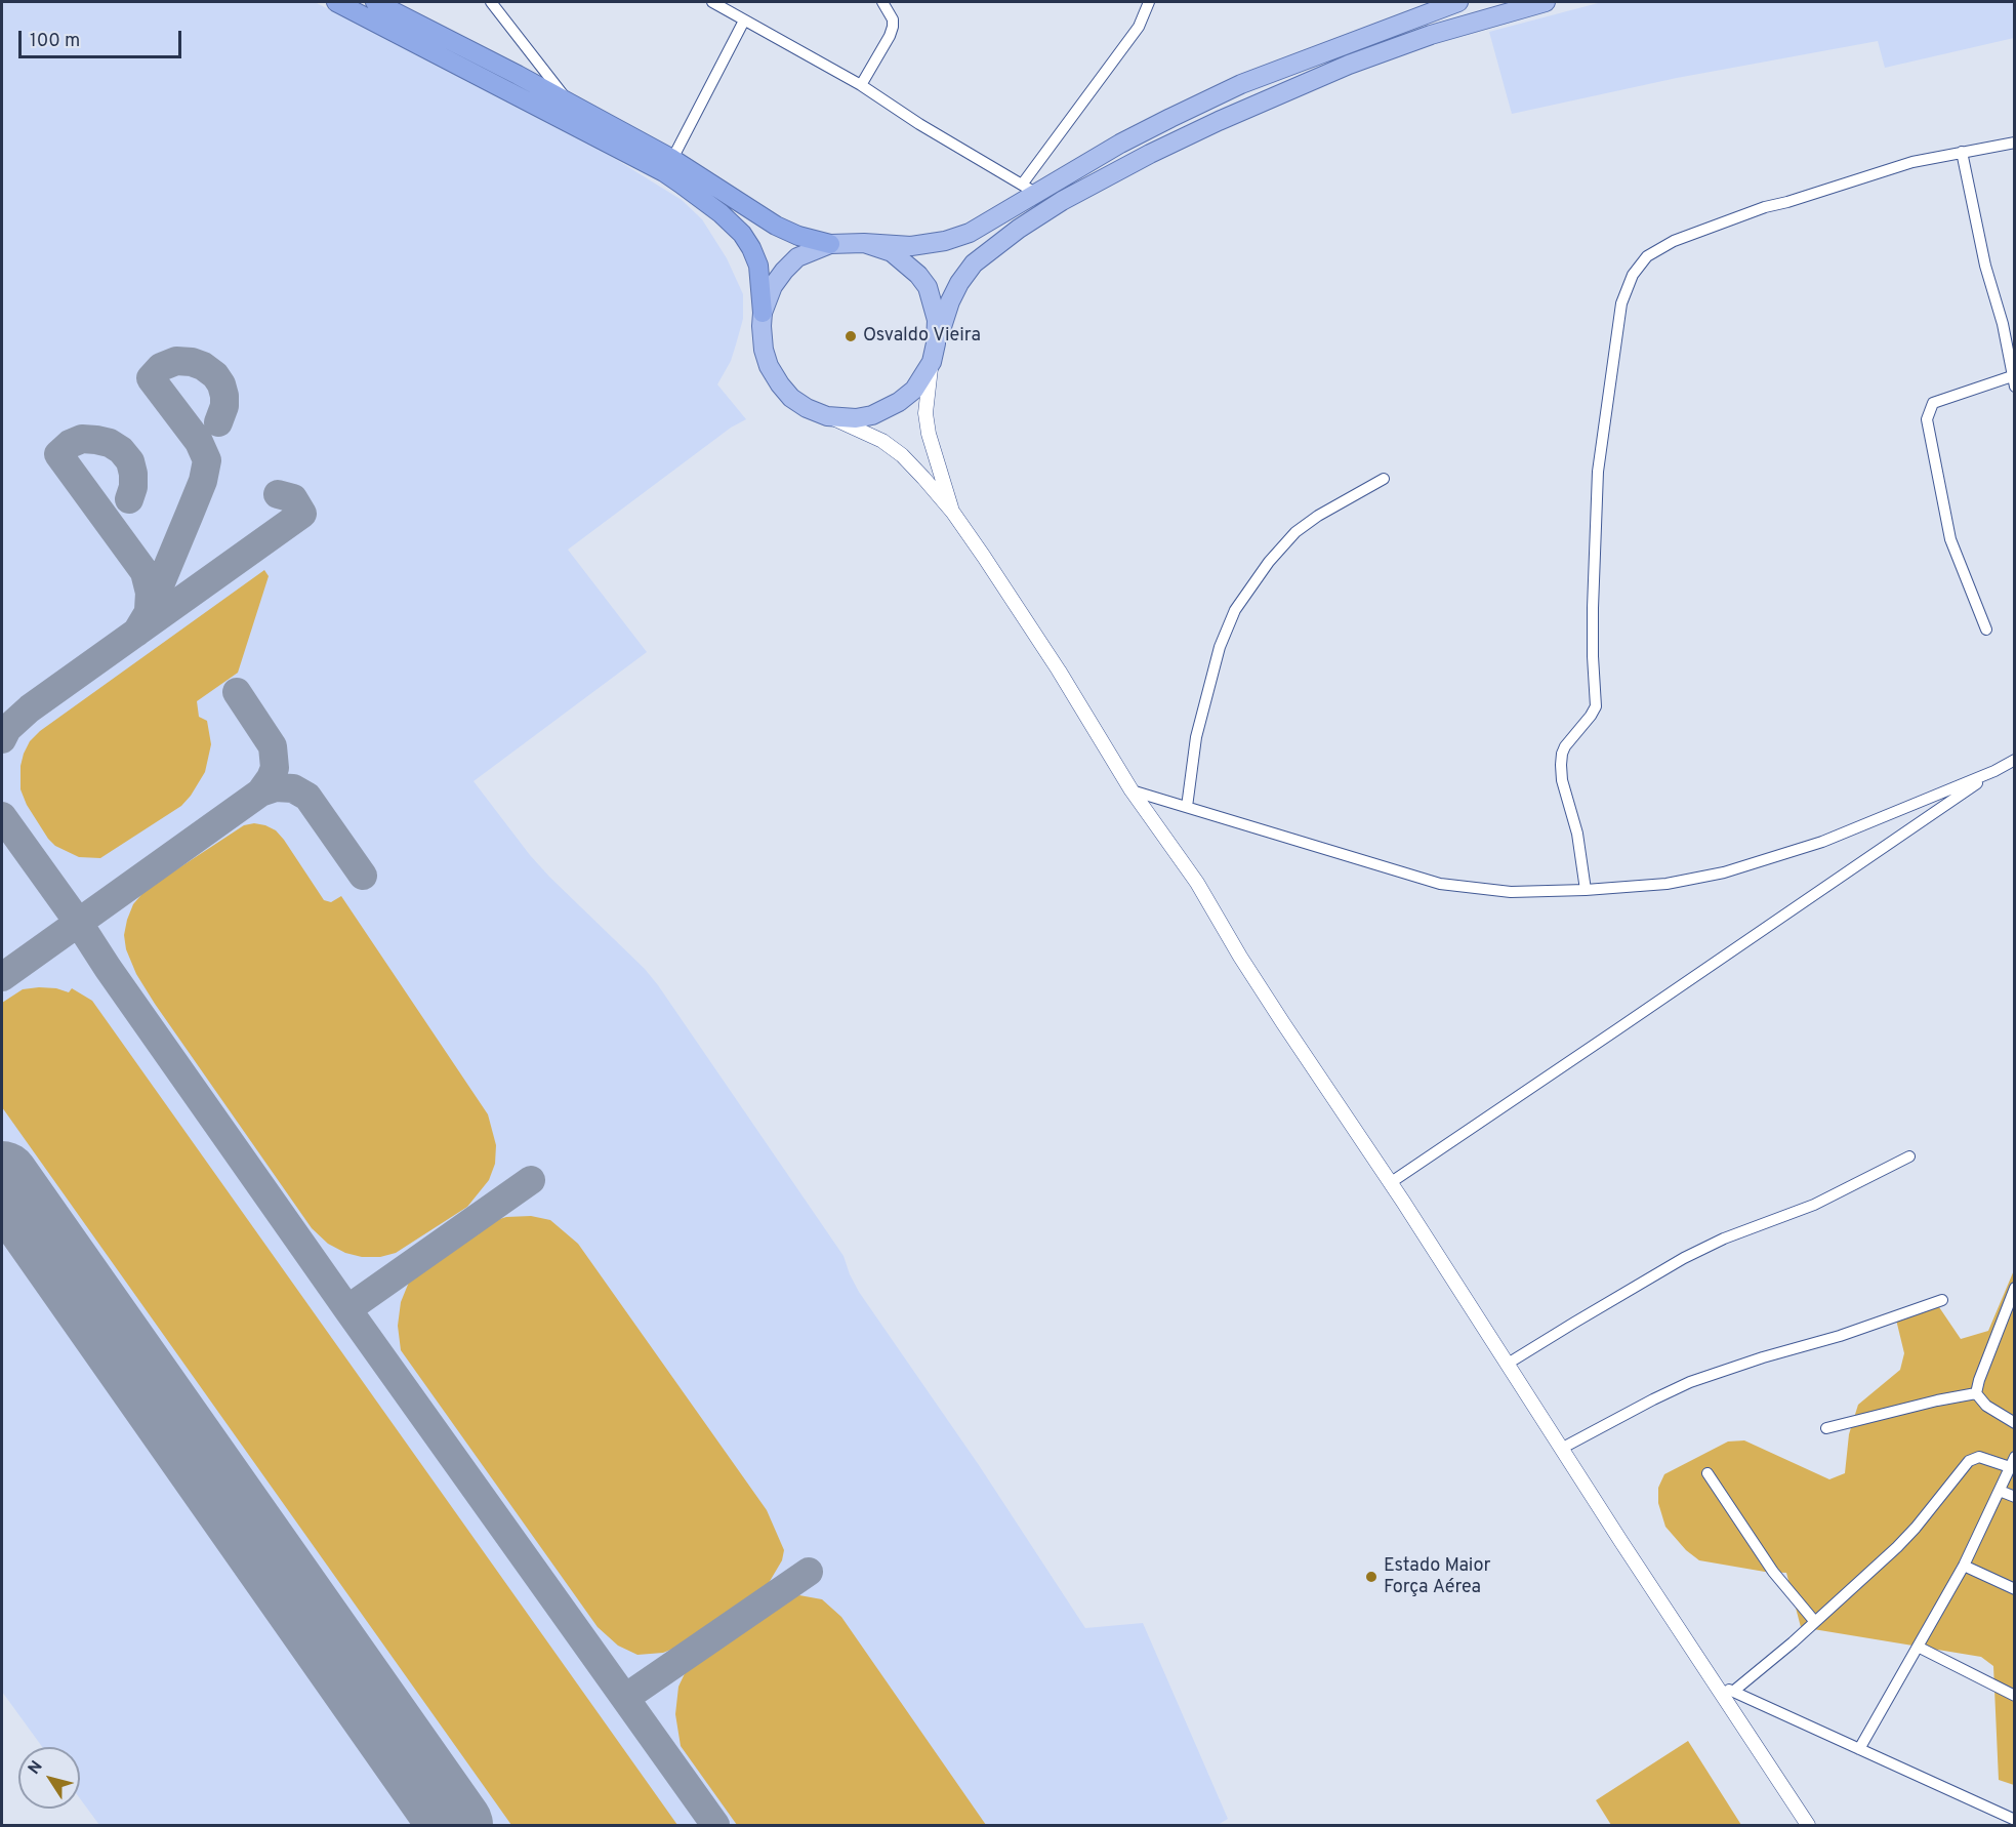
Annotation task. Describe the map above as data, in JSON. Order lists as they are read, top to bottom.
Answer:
{
  "places": ["Osvaldo Vieira", "Estado Maior Força Aérea"],
  "scale_bar": "100 m",
  "north": "top left"
}
